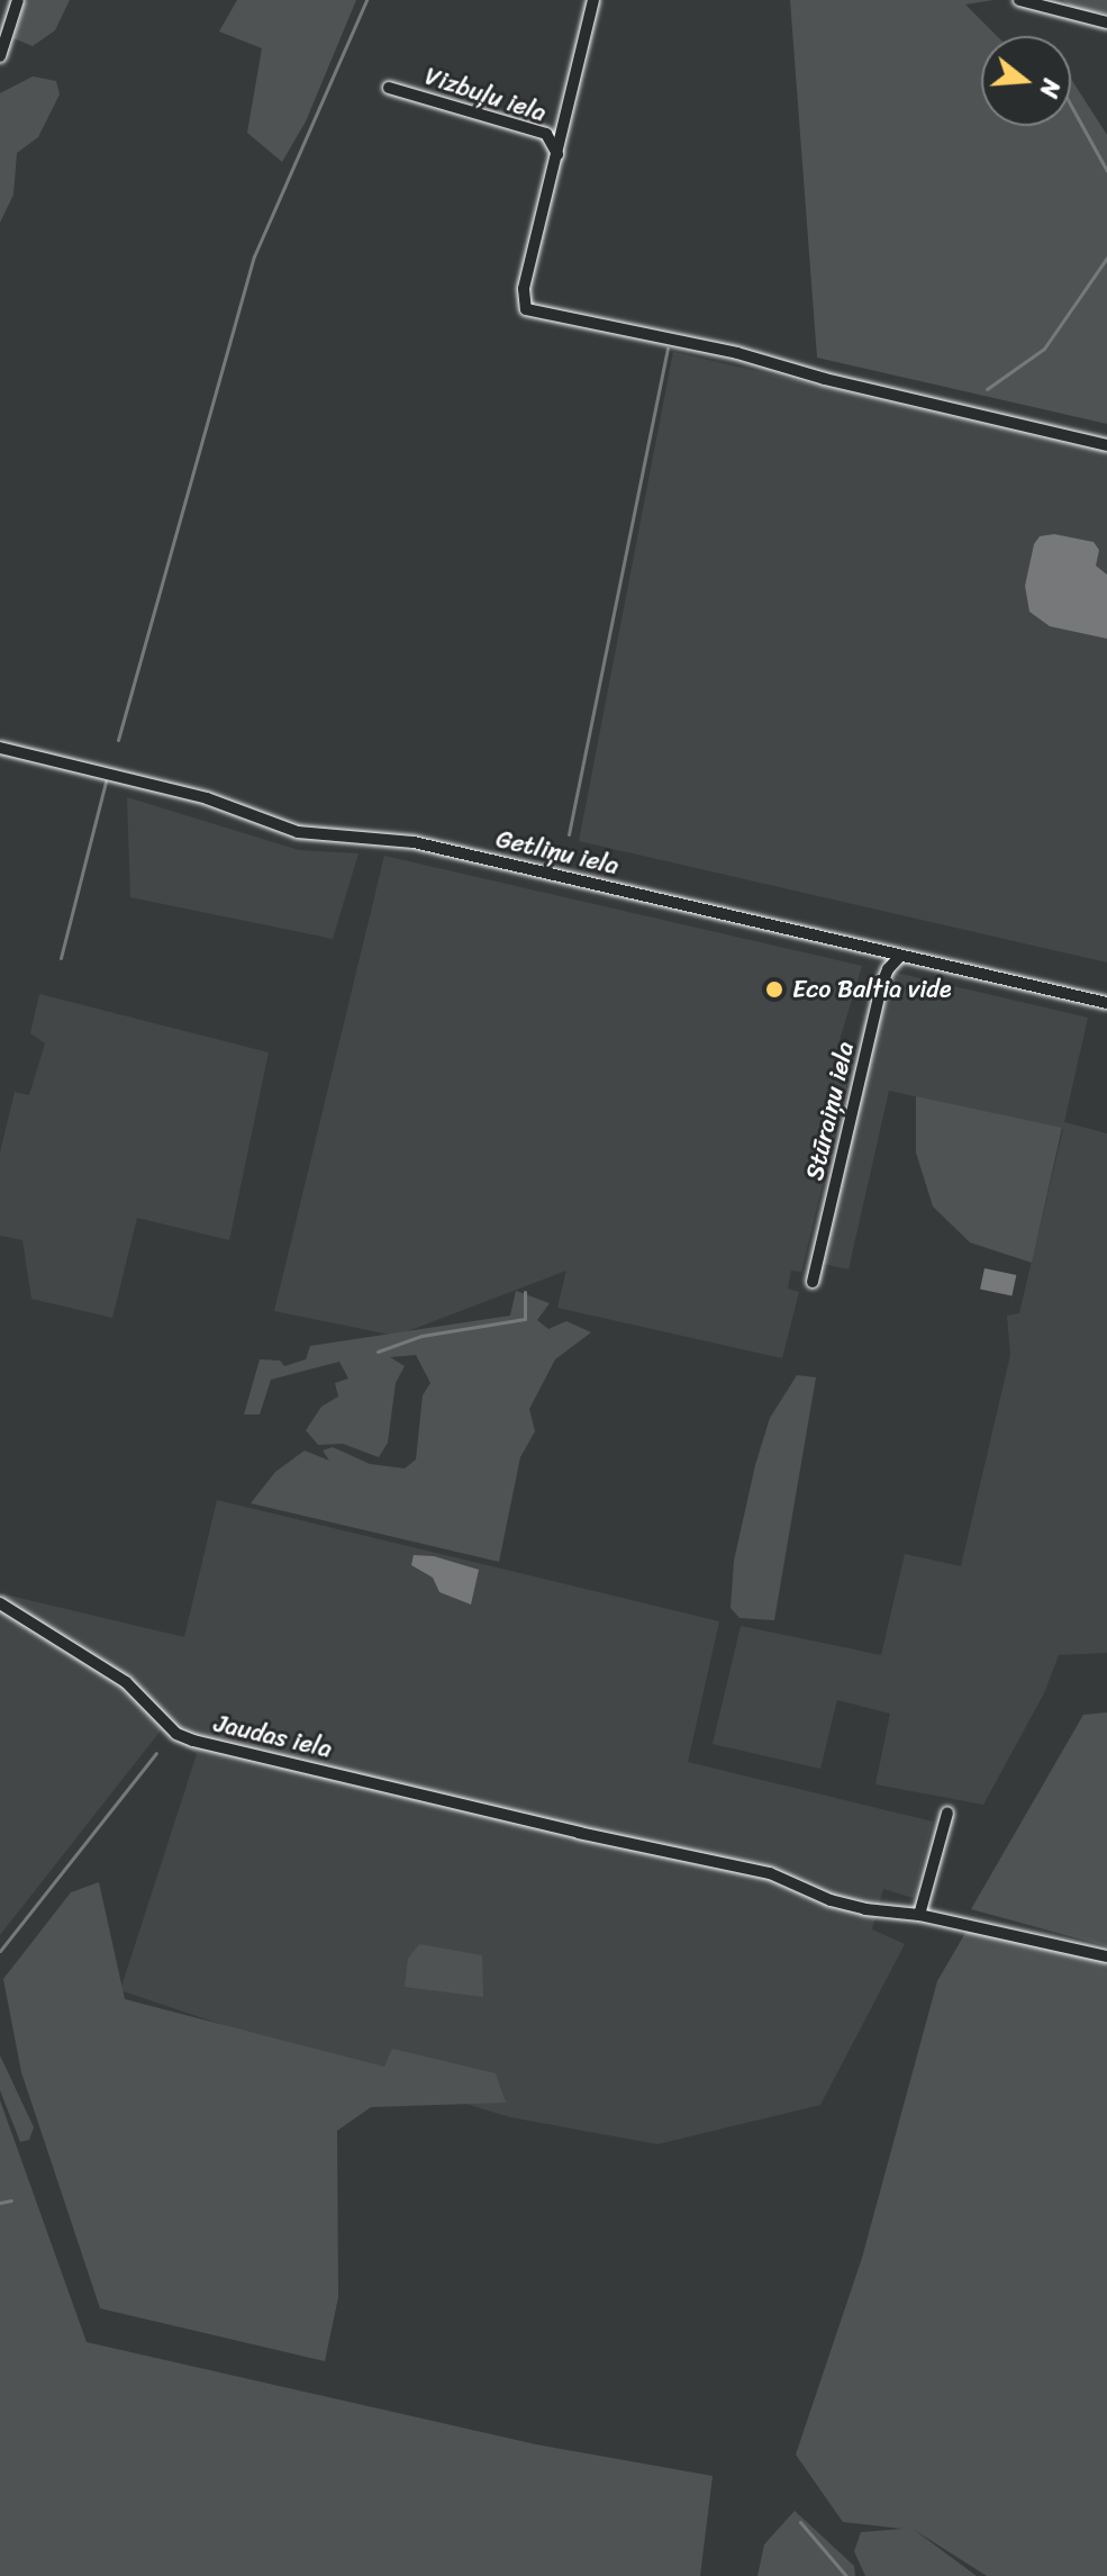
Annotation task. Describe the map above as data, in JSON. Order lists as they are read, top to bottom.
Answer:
{
  "streets": {
    "street": [
      "Vizbuļu iela",
      "Getliņu iela",
      "Stūraiņu iela",
      "Jaudas iela"
    ]
  },
  "crossings": [
    ["Getliņu iela", "Stūraiņu iela"]
  ],
  "places": ["Eco Baltia vide"],
  "north": "right"
}
